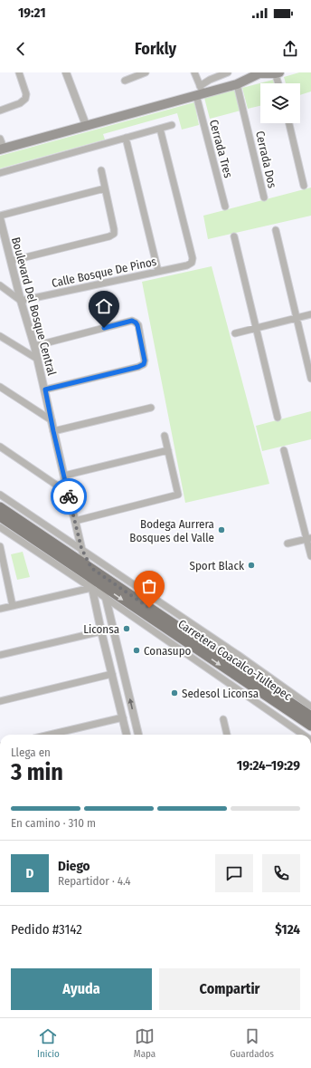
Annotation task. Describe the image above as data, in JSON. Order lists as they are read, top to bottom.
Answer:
{
  "streets": {
    "main road": ["Carretera Coacalco-Tultepec"],
    "street": [
      "Cerrada Tres",
      "Cerrada Dos",
      "Calle Bosque De Pinos",
      "Boulevard Del Bosque Central"
    ]
  },
  "crossings": [
    ["Calle Bosque De Pinos", "Boulevard Del Bosque Central"],
    ["Boulevard Del Bosque Central", "Carretera Coacalco-Tultepec"]
  ],
  "places": [
    "Bodega Aurrera Bosques del Valle",
    "Sport Black",
    "Liconsa",
    "Conasupo",
    "Sedesol Liconsa"
  ],
  "page": {
    "status": "19:21",
    "header": "Forkly",
    "heading": ["3 min", "Llega en", "19:24–19:29"],
    "panel": [
      "Diego",
      "Repartidor · 4.4",
      "Pedido #3142",
      "$124"
    ],
    "bar": "En camino · 310 m",
    "round": "D",
    "buttons": ["Ayuda", "Compartir"],
    "tabs": ["Inicio", "Mapa", "Guardados"]
  }
}
